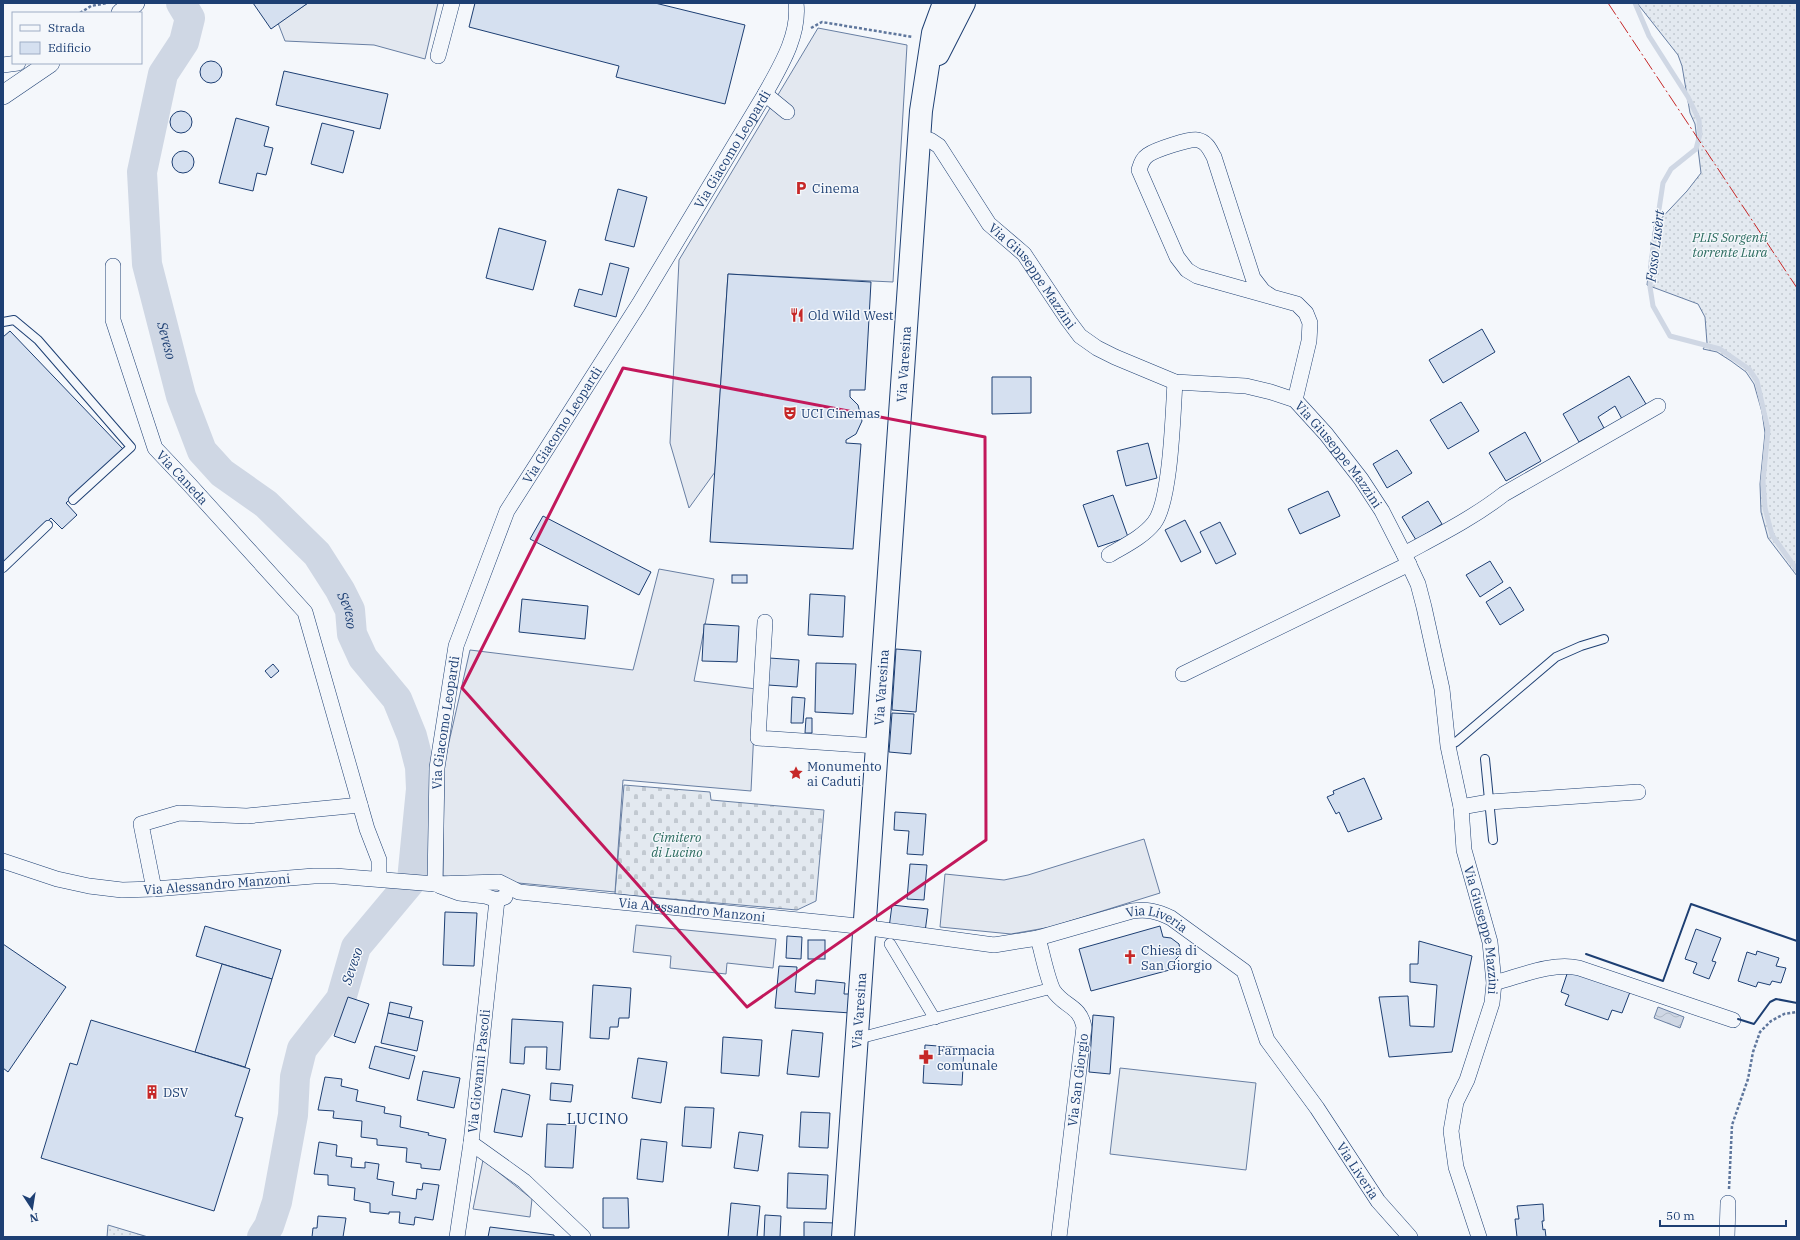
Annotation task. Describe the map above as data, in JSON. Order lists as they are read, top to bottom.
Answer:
{
  "streets": {
    "main road": ["Via Varesina"],
    "street": [
      "Via Giacomo Leopardi",
      "Via Giuseppe Mazzini",
      "Via Caneda",
      "Via Alessandro Manzoni",
      "Via Liveria",
      "Via Giovanni Pascoli",
      "Via San Giorgio"
    ]
  },
  "crossings": [
    ["Via Giacomo Leopardi", "Via Alessandro Manzoni"],
    ["Via Giuseppe Mazzini", "Via Varesina"],
    ["Via Varesina", "Via Alessandro Manzoni"],
    ["Via Varesina", "Via Liveria"],
    ["Via Alessandro Manzoni", "Via Liveria"],
    ["Via Alessandro Manzoni", "Via Giovanni Pascoli"],
    ["Via Liveria", "Via San Giorgio"]
  ],
  "districts": ["LUCINO"],
  "water": ["Fosso Lusèrt", "Seveso"],
  "parks": ["PLIS Sorgenti torrente Lura", "Cimitero di Lucino"],
  "places": {
    "parking": ["Cinema"],
    "restaurant": ["Old Wild West"],
    "theatre": ["UCI Cinemas"],
    "place": ["Monumento ai Caduti"],
    "church": ["Chiesa di San Giorgio"],
    "pharmacy": ["Farmacia comunale"],
    "building": ["DSV"]
  },
  "legend": ["Strada", "Edificio"],
  "scale_bar": "50 m",
  "north": "bottom"
}
